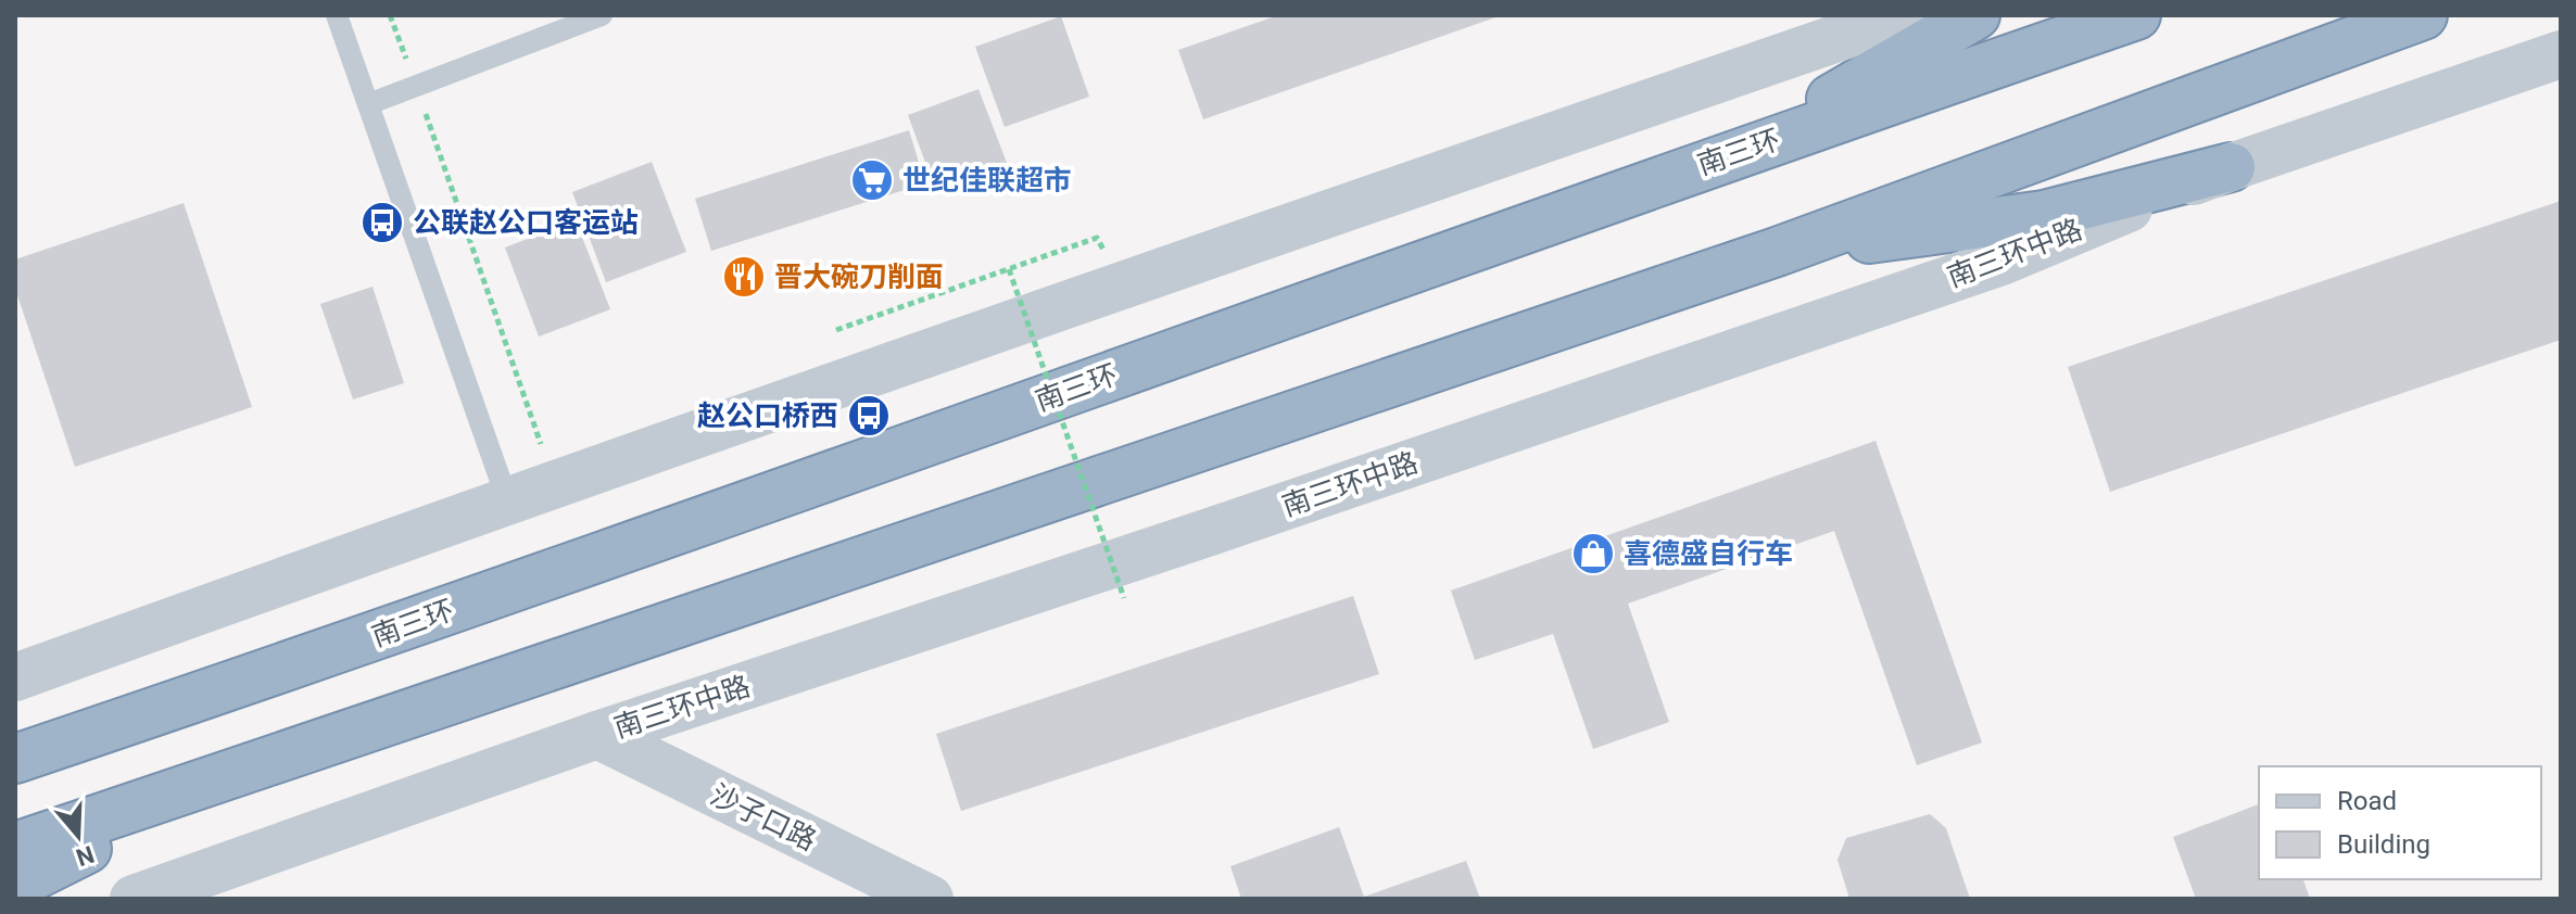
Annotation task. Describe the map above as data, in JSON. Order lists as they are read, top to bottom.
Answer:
{
  "streets": {
    "highway": ["南三环"],
    "street": ["南三环中路", "沙子口路"]
  },
  "crossings": [
    ["南三环中路", "沙子口路"]
  ],
  "places": {
    "supermarket": ["世纪佳联超市"],
    "bus stop": ["公联赵公口客运站", "赵公口桥西"],
    "restaurant": ["晋大碗刀削面"],
    "shop": ["喜德盛自行车"]
  },
  "legend": ["Road", "Building"],
  "north": "bottom"
}
